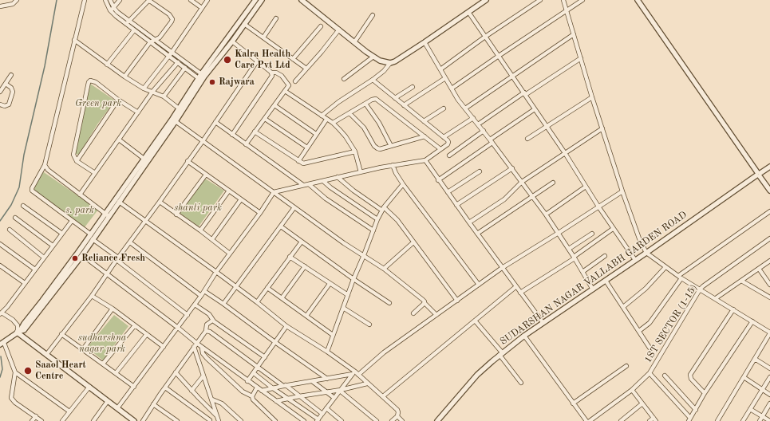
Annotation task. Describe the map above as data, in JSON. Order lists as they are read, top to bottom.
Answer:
{
  "streets": {
    "street": ["SUDARSHAN NAGAR VALLABH GARDEN ROAD", "1ST SECTOR (1-15)"]
  },
  "parks": [
    "Green park",
    "shanti park",
    "s. park",
    "sudharshna nagar park"
  ],
  "places": [
    "Kalra Health Care Pvt Ltd",
    "Rajwara",
    "Reliance Fresh",
    "Saaol Heart Centre"
  ]
}
